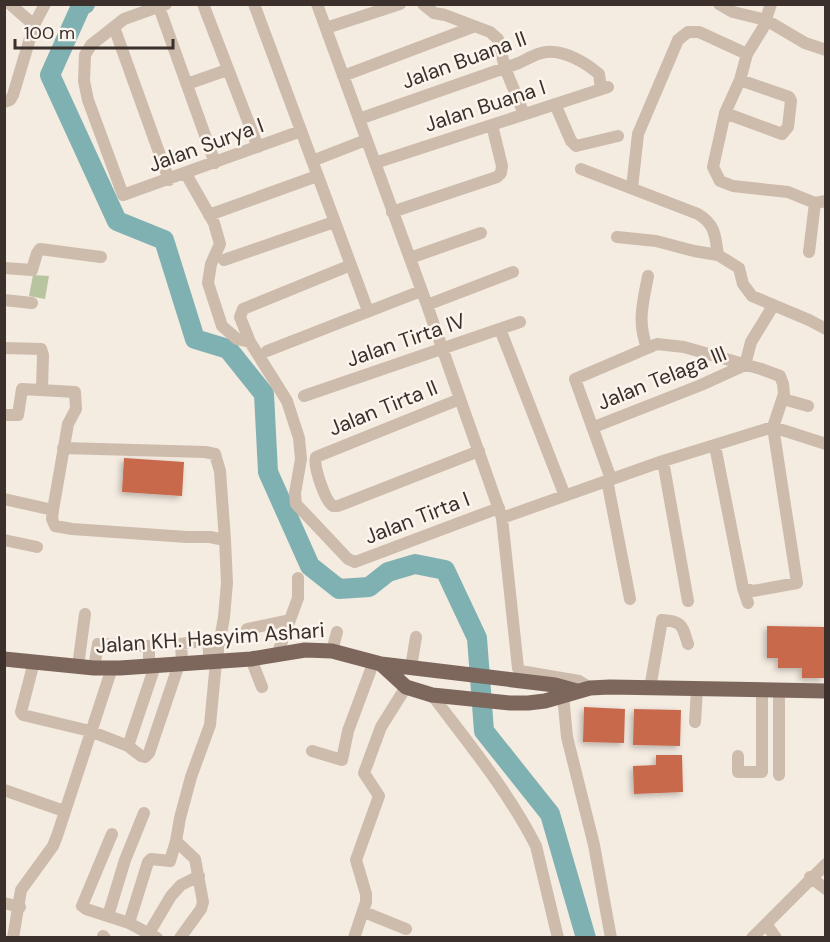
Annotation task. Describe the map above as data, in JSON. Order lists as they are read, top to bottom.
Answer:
{
  "streets": {
    "main road": ["Jalan KH. Hasyim Ashari"],
    "street": [
      "Jalan Buana II",
      "Jalan Buana I",
      "Jalan Surya I",
      "Jalan Tirta IV",
      "Jalan Telaga III",
      "Jalan Tirta II",
      "Jalan Tirta I"
    ]
  },
  "crossings": [
    ["Jalan Buana II", "Jalan Buana I"]
  ],
  "scale_bar": "100 m"
}
